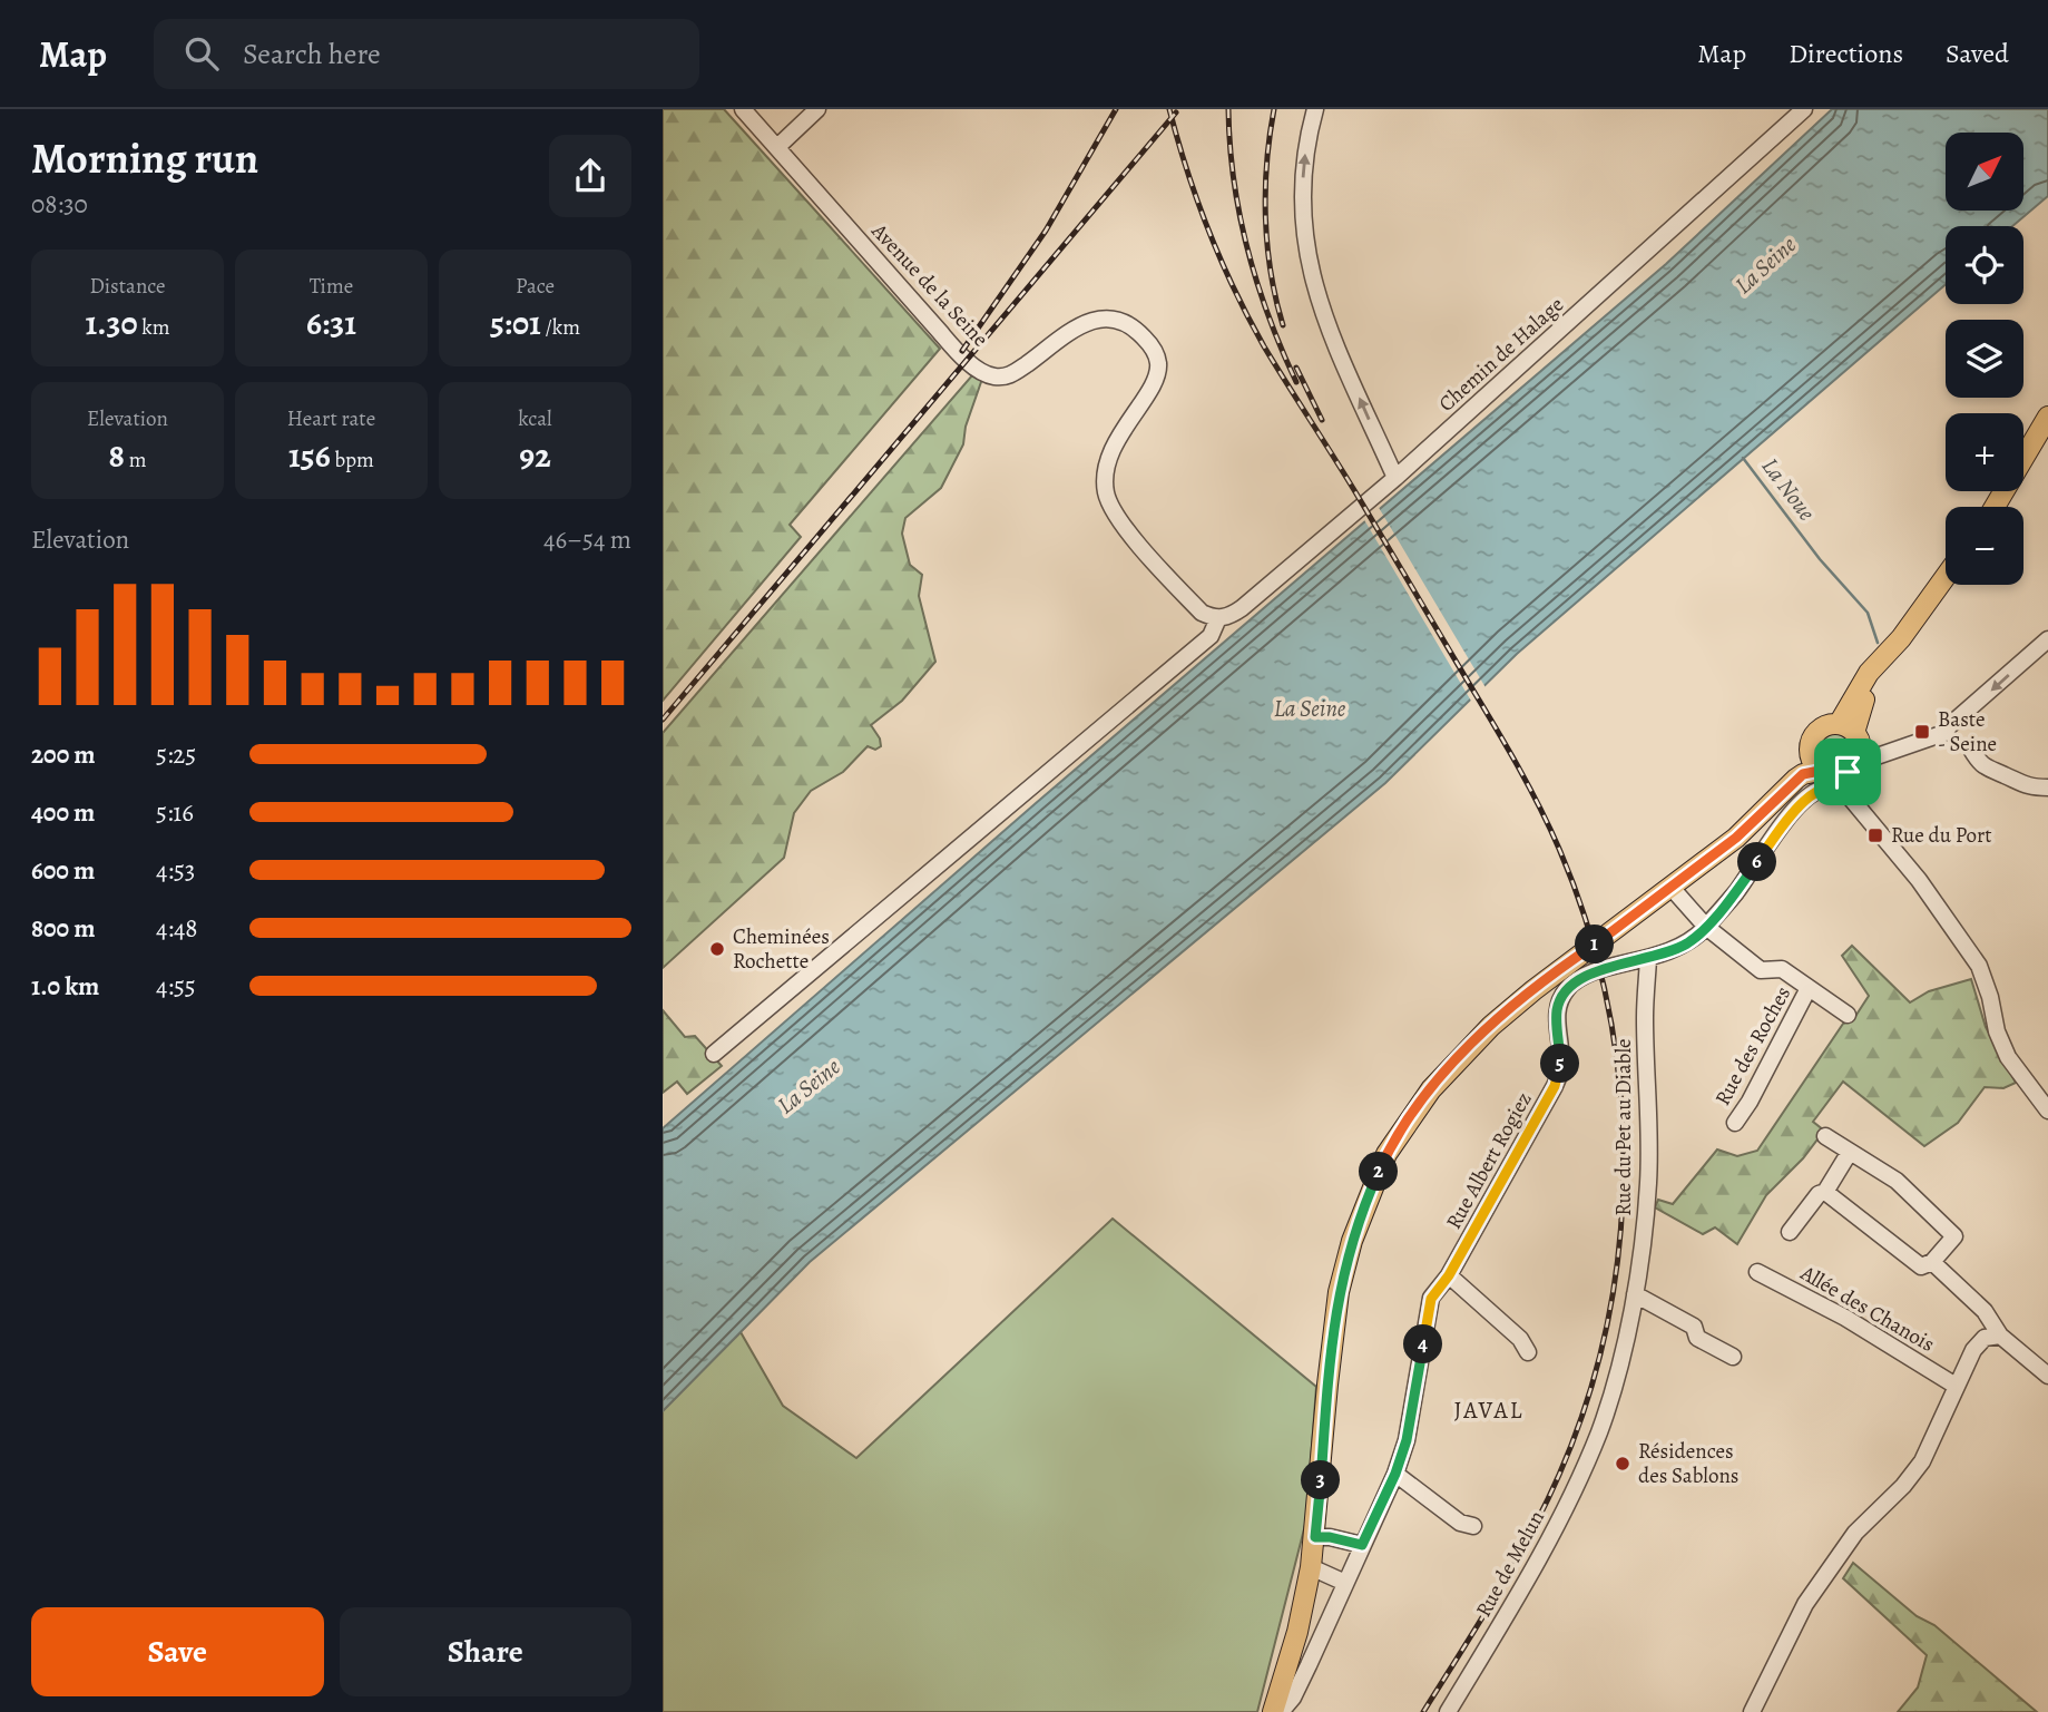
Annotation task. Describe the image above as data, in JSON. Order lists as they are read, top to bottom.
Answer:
{
  "streets": {
    "street": [
      "Avenue de la Seine",
      "Chemin de Halage",
      "Rue des Roches",
      "Rue du Pet au Diable",
      "Rue Albert Rogiez",
      "Allée des Chanois",
      "Rue de Melun"
    ]
  },
  "crossings": [
    ["Avenue de la Seine", "Chemin de Halage"],
    ["Rue des Roches", "Rue Albert Rogiez"],
    ["Rue du Pet au Diable", "Rue Albert Rogiez"],
    ["Rue du Pet au Diable", "Rue de Melun"]
  ],
  "districts": ["JAVAL"],
  "water": ["La Seine", "La Noue"],
  "places": {
    "transit": ["Baste - Seine", "Rue du Port"],
    "other": ["Cheminées Rochette", "Résidences des Sablons"]
  },
  "north": "top right",
  "page": {
    "header": "Map",
    "search": "Search here",
    "nav": ["Map", "Directions", "Saved"],
    "heading": ["Morning run", "08:30"],
    "map_buttons": ["+", "−"],
    "stats": [
      ["Distance", "1.30 km"],
      ["Time", "6:31"],
      ["Pace", "5:01 /km"],
      ["Elevation", "8 m"],
      ["Heart rate", "156 bpm"],
      ["kcal", "92"]
    ],
    "chart": ["Elevation", "46–54 m"],
    "list": [
      {
        "name": "200 m",
        "note": "5:25"
      },
      {
        "name": "400 m",
        "note": "5:16"
      },
      {
        "name": "600 m",
        "note": "4:53"
      },
      {
        "name": "800 m",
        "note": "4:48"
      },
      {
        "name": "1.0 km",
        "note": "4:55"
      }
    ],
    "pins": [
      "6",
      "1",
      "5",
      "2",
      "4",
      "3"
    ],
    "buttons": ["Save", "Share"]
  }
}
